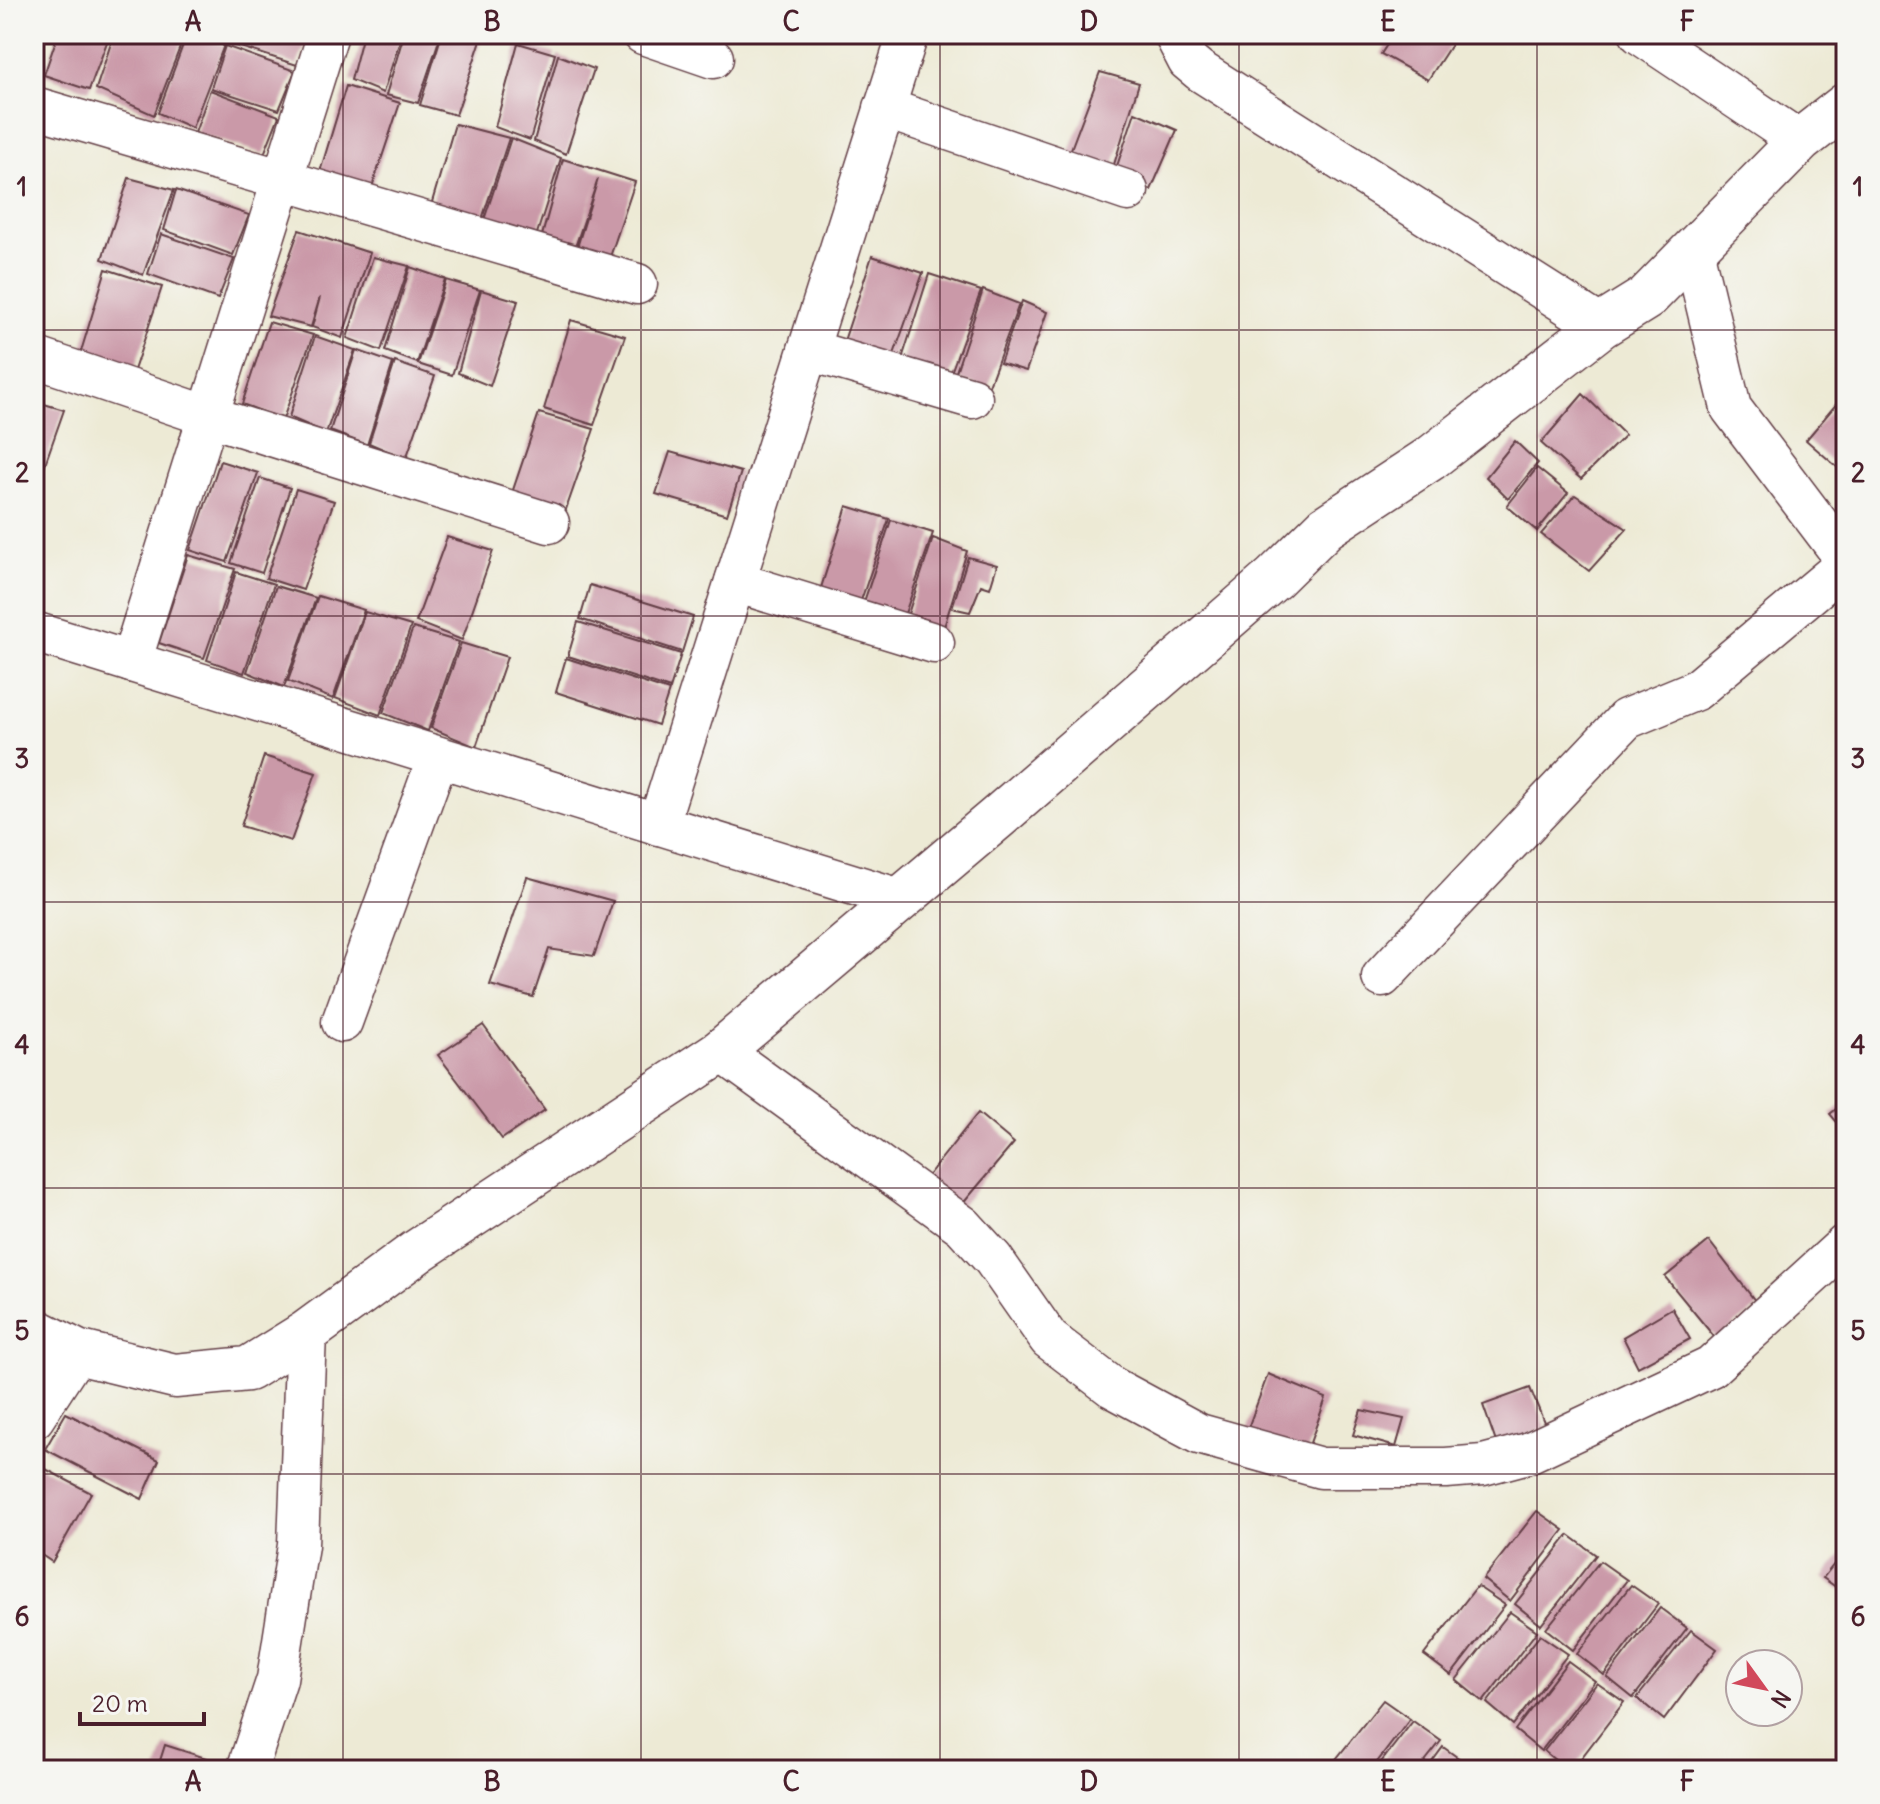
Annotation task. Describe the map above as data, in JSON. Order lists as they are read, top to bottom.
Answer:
{
  "scale_bar": "20 m",
  "north": "bottom right",
  "grid": {
    "columns": [
      "A",
      "B",
      "C",
      "D",
      "E",
      "F"
    ],
    "rows": [
      "1",
      "2",
      "3",
      "4",
      "5",
      "6"
    ]
  }
}
